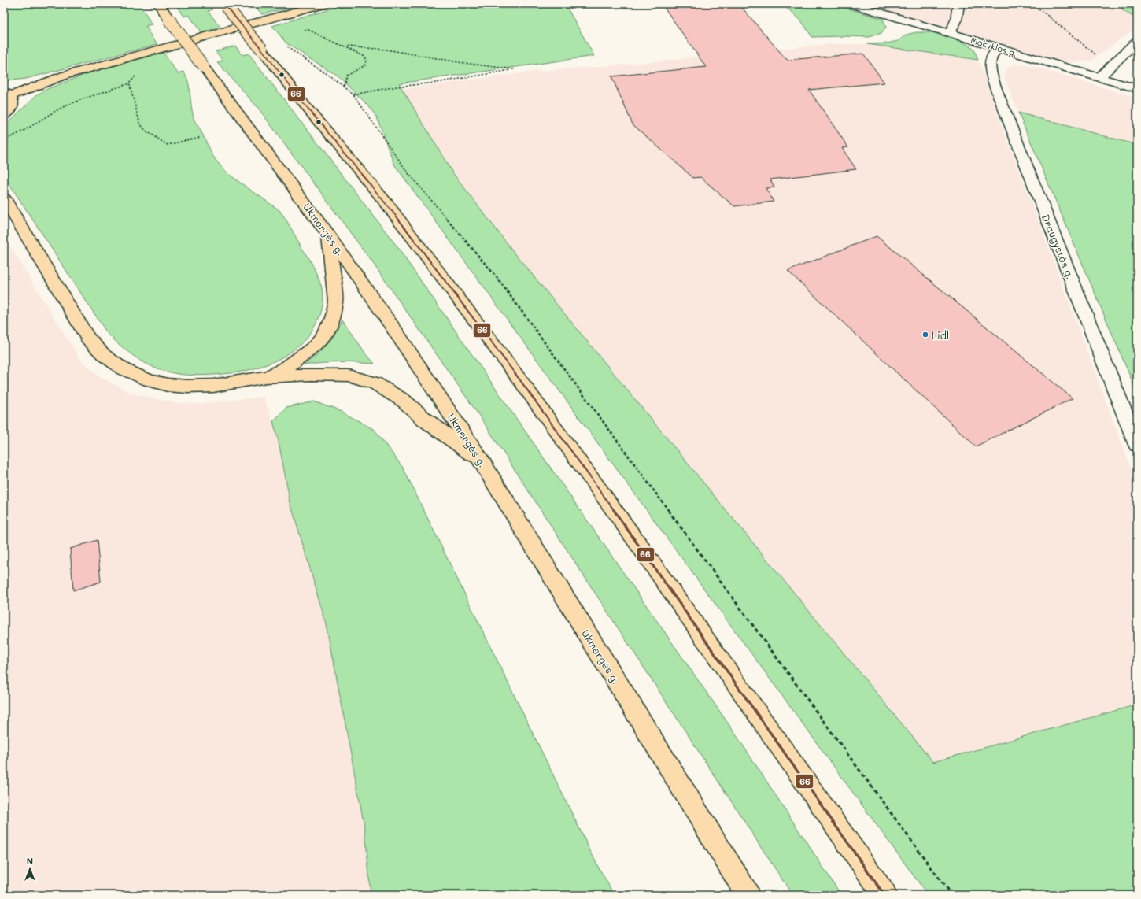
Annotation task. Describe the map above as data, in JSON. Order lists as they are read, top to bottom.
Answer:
{
  "streets": {
    "main road": ["Ukmergės g."],
    "street": ["Mokyklos g.", "Draugystės g."]
  },
  "crossings": [
    ["Mokyklos g.", "Draugystės g."]
  ],
  "places": ["Lidl"],
  "lines": ["transit line 66"],
  "north": "top"
}
